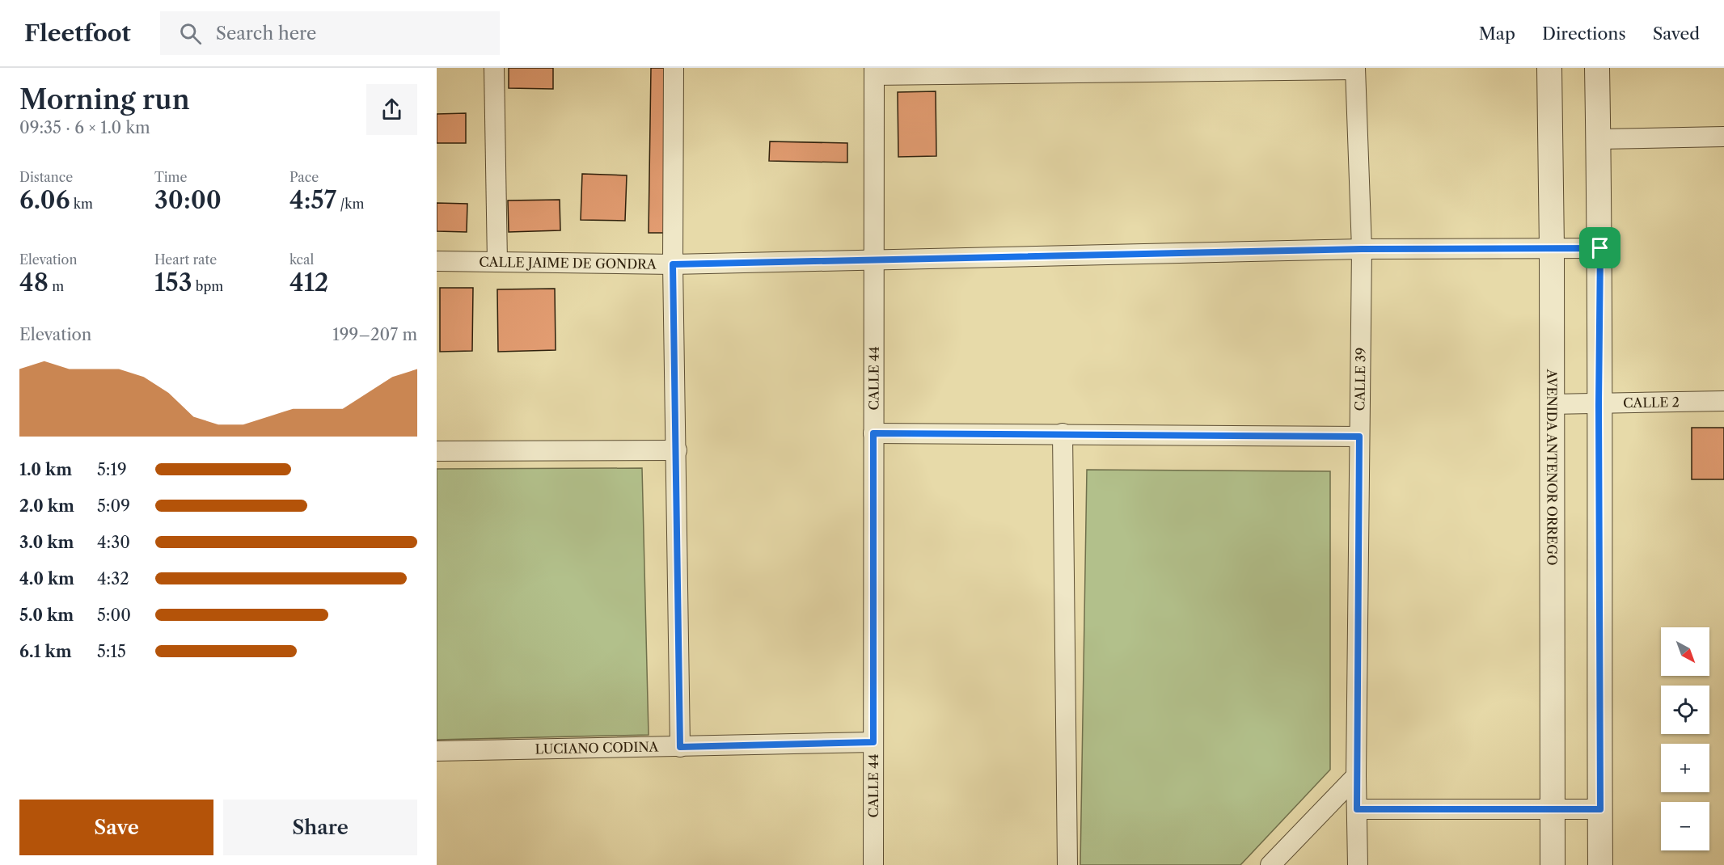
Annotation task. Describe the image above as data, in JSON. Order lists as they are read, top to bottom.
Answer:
{
  "streets": {
    "street": [
      "CALLE JAIME DE GONDRA",
      "CALLE 44",
      "CALLE 39",
      "CALLE 2",
      "AVENIDA ANTENOR ORREGO",
      "LUCIANO CODINA"
    ]
  },
  "crossings": [
    ["CALLE JAIME DE GONDRA", "CALLE 44"],
    ["CALLE JAIME DE GONDRA", "CALLE 39"],
    ["CALLE JAIME DE GONDRA", "AVENIDA ANTENOR ORREGO"],
    ["CALLE 44", "LUCIANO CODINA"],
    ["CALLE 2", "AVENIDA ANTENOR ORREGO"]
  ],
  "north": "bottom right",
  "page": {
    "header": "Fleetfoot",
    "search": "Search here",
    "nav": ["Map", "Directions", "Saved"],
    "heading": ["Morning run", "09:35 · 6 × 1.0 km"],
    "stats": [
      ["Distance", "6.06 km"],
      ["Time", "30:00"],
      ["Pace", "4:57 /km"],
      ["Elevation", "48 m"],
      ["Heart rate", "153 bpm"],
      ["kcal", "412"]
    ],
    "chart": ["Elevation", "199–207 m"],
    "list": [
      {
        "name": "1.0 km",
        "note": "5:19"
      },
      {
        "name": "2.0 km",
        "note": "5:09"
      },
      {
        "name": "3.0 km",
        "note": "4:30"
      },
      {
        "name": "4.0 km",
        "note": "4:32"
      },
      {
        "name": "5.0 km",
        "note": "5:00"
      },
      {
        "name": "6.1 km",
        "note": "5:15"
      }
    ],
    "map_buttons": ["+", "−"],
    "buttons": ["Save", "Share"]
  }
}
